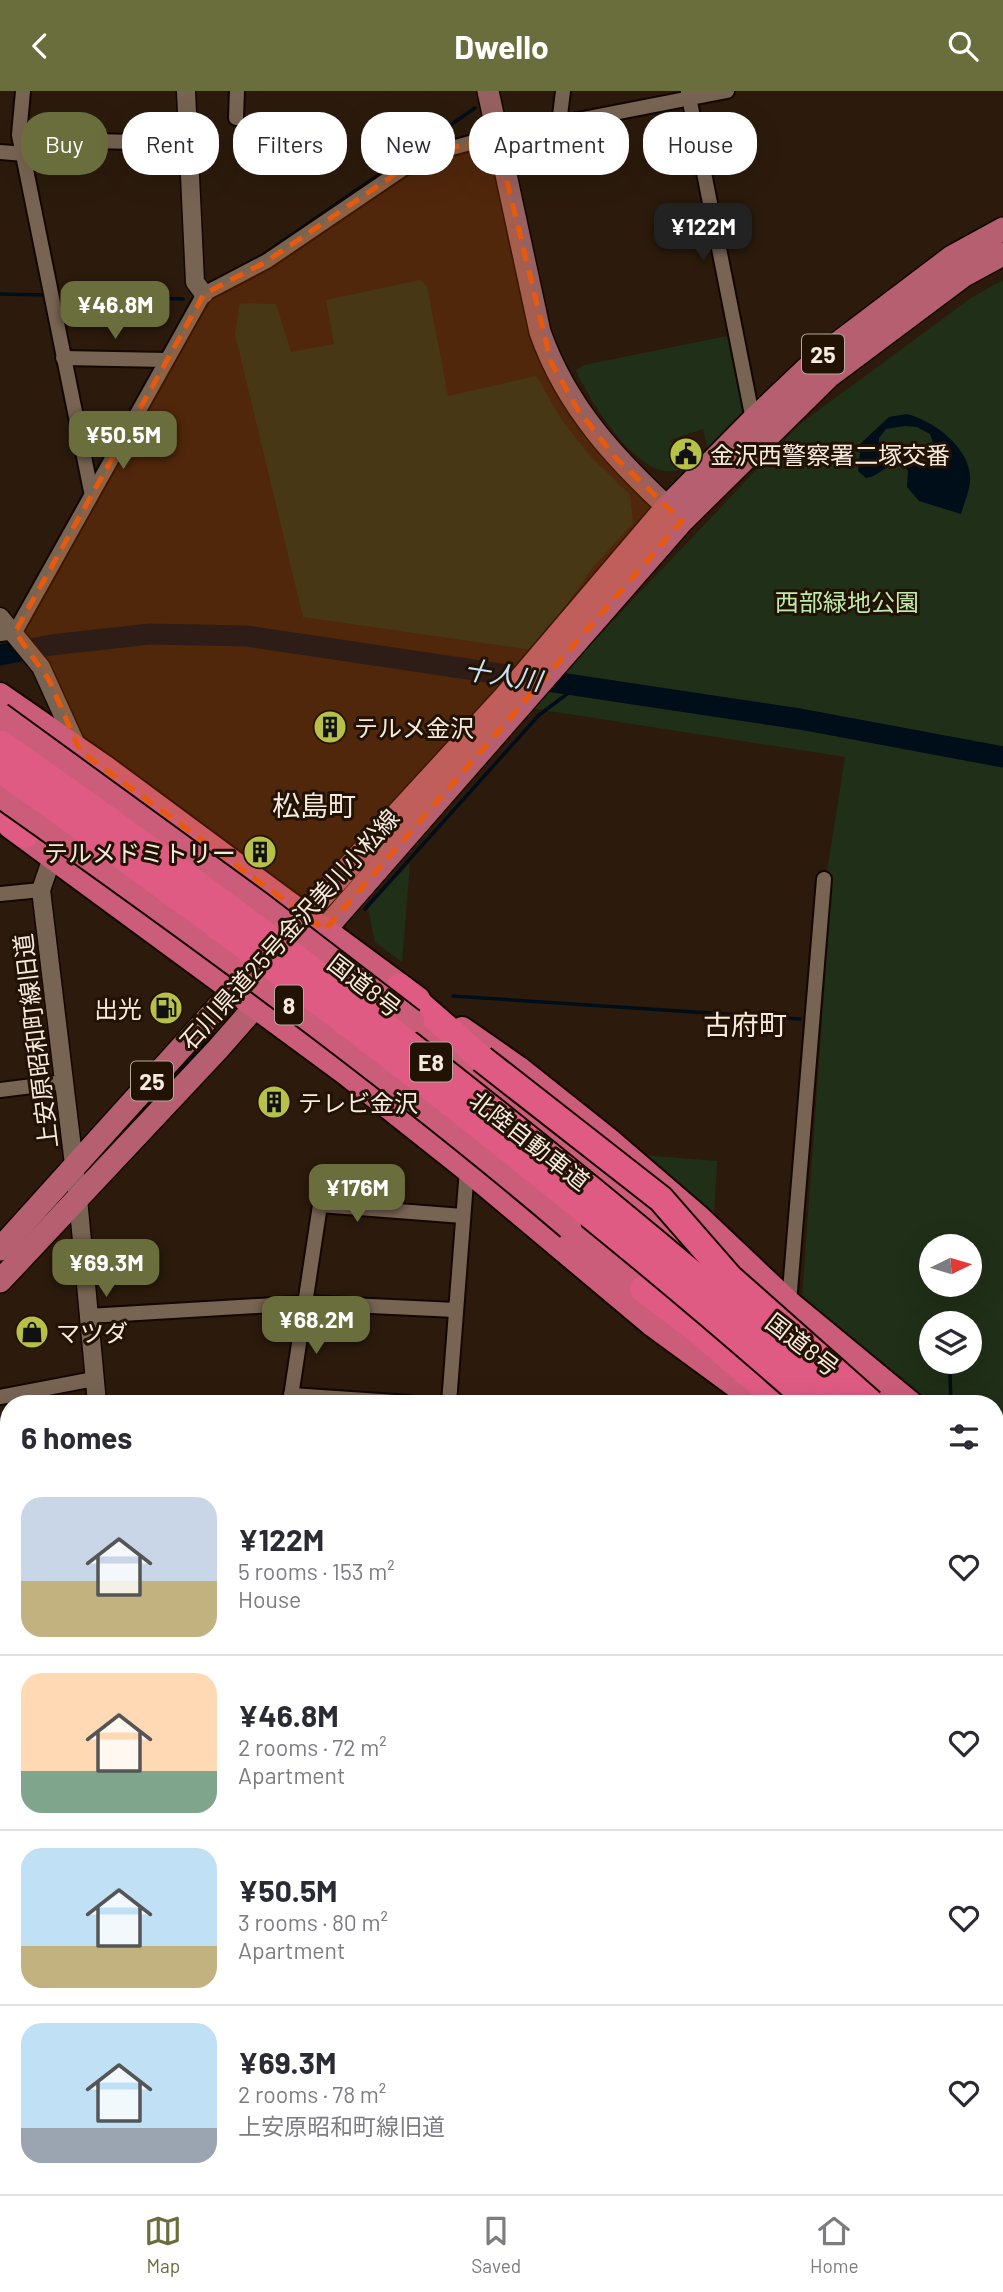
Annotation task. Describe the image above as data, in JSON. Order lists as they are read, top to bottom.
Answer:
{
  "streets": {
    "highway": [
      "国道8号",
      "8",
      "E8",
      "北陸自動車道"
    ],
    "main road": ["25", "石川県道25号金沢美川小松線"],
    "street": ["上安原昭和町線旧道"]
  },
  "crossings": [
    ["25", "石川県道25号金沢美川小松線"],
    ["石川県道25号金沢美川小松線", "8"],
    ["石川県道25号金沢美川小松線", "上安原昭和町線旧道"],
    ["8", "上安原昭和町線旧道"]
  ],
  "districts": ["松島町", "古府町"],
  "water": ["十人川"],
  "parks": ["西部緑地公園"],
  "places": {
    "public building": ["金沢西警察署二塚交番"],
    "building": ["テルメ金沢", "テルメドミトリー", "テレビ金沢"],
    "fuel station": ["出光"],
    "shop": ["マツダ"]
  },
  "north": "right",
  "page": {
    "header": "Dwello",
    "chip": [
      "Buy",
      "Rent",
      "Filters",
      "New",
      "Apartment",
      "House"
    ],
    "price": [
      "¥122M",
      "¥46.8M",
      "¥50.5M",
      "¥176M",
      "¥69.3M",
      "¥68.2M"
    ],
    "heading": "6 homes",
    "list": [
      {
        "name": "¥122M",
        "note": "5 rooms · 153 m² · House"
      },
      {
        "name": "¥46.8M",
        "note": "2 rooms · 72 m² · Apartment"
      },
      {
        "name": "¥50.5M",
        "note": "3 rooms · 80 m² · Apartment"
      },
      {
        "name": "¥69.3M",
        "note": "2 rooms · 78 m² · 上安原昭和町線旧道"
      }
    ],
    "tabs": ["Map", "Saved", "Home"]
  }
}
